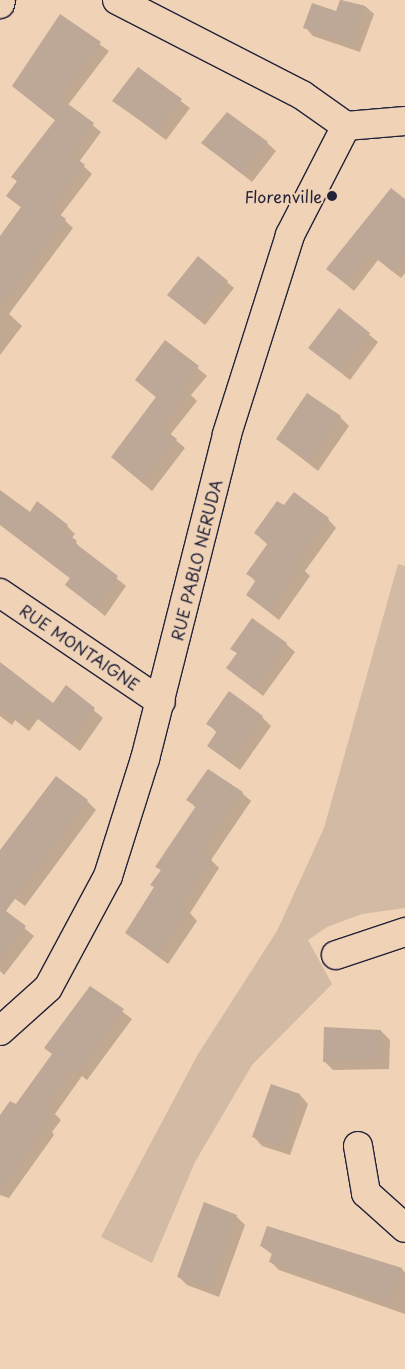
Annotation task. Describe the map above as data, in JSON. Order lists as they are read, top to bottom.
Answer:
{
  "streets": {
    "street": ["RUE PABLO NERUDA", "RUE MONTAIGNE"]
  },
  "crossings": [
    ["RUE PABLO NERUDA", "RUE MONTAIGNE"]
  ],
  "places": ["Florenville"]
}
